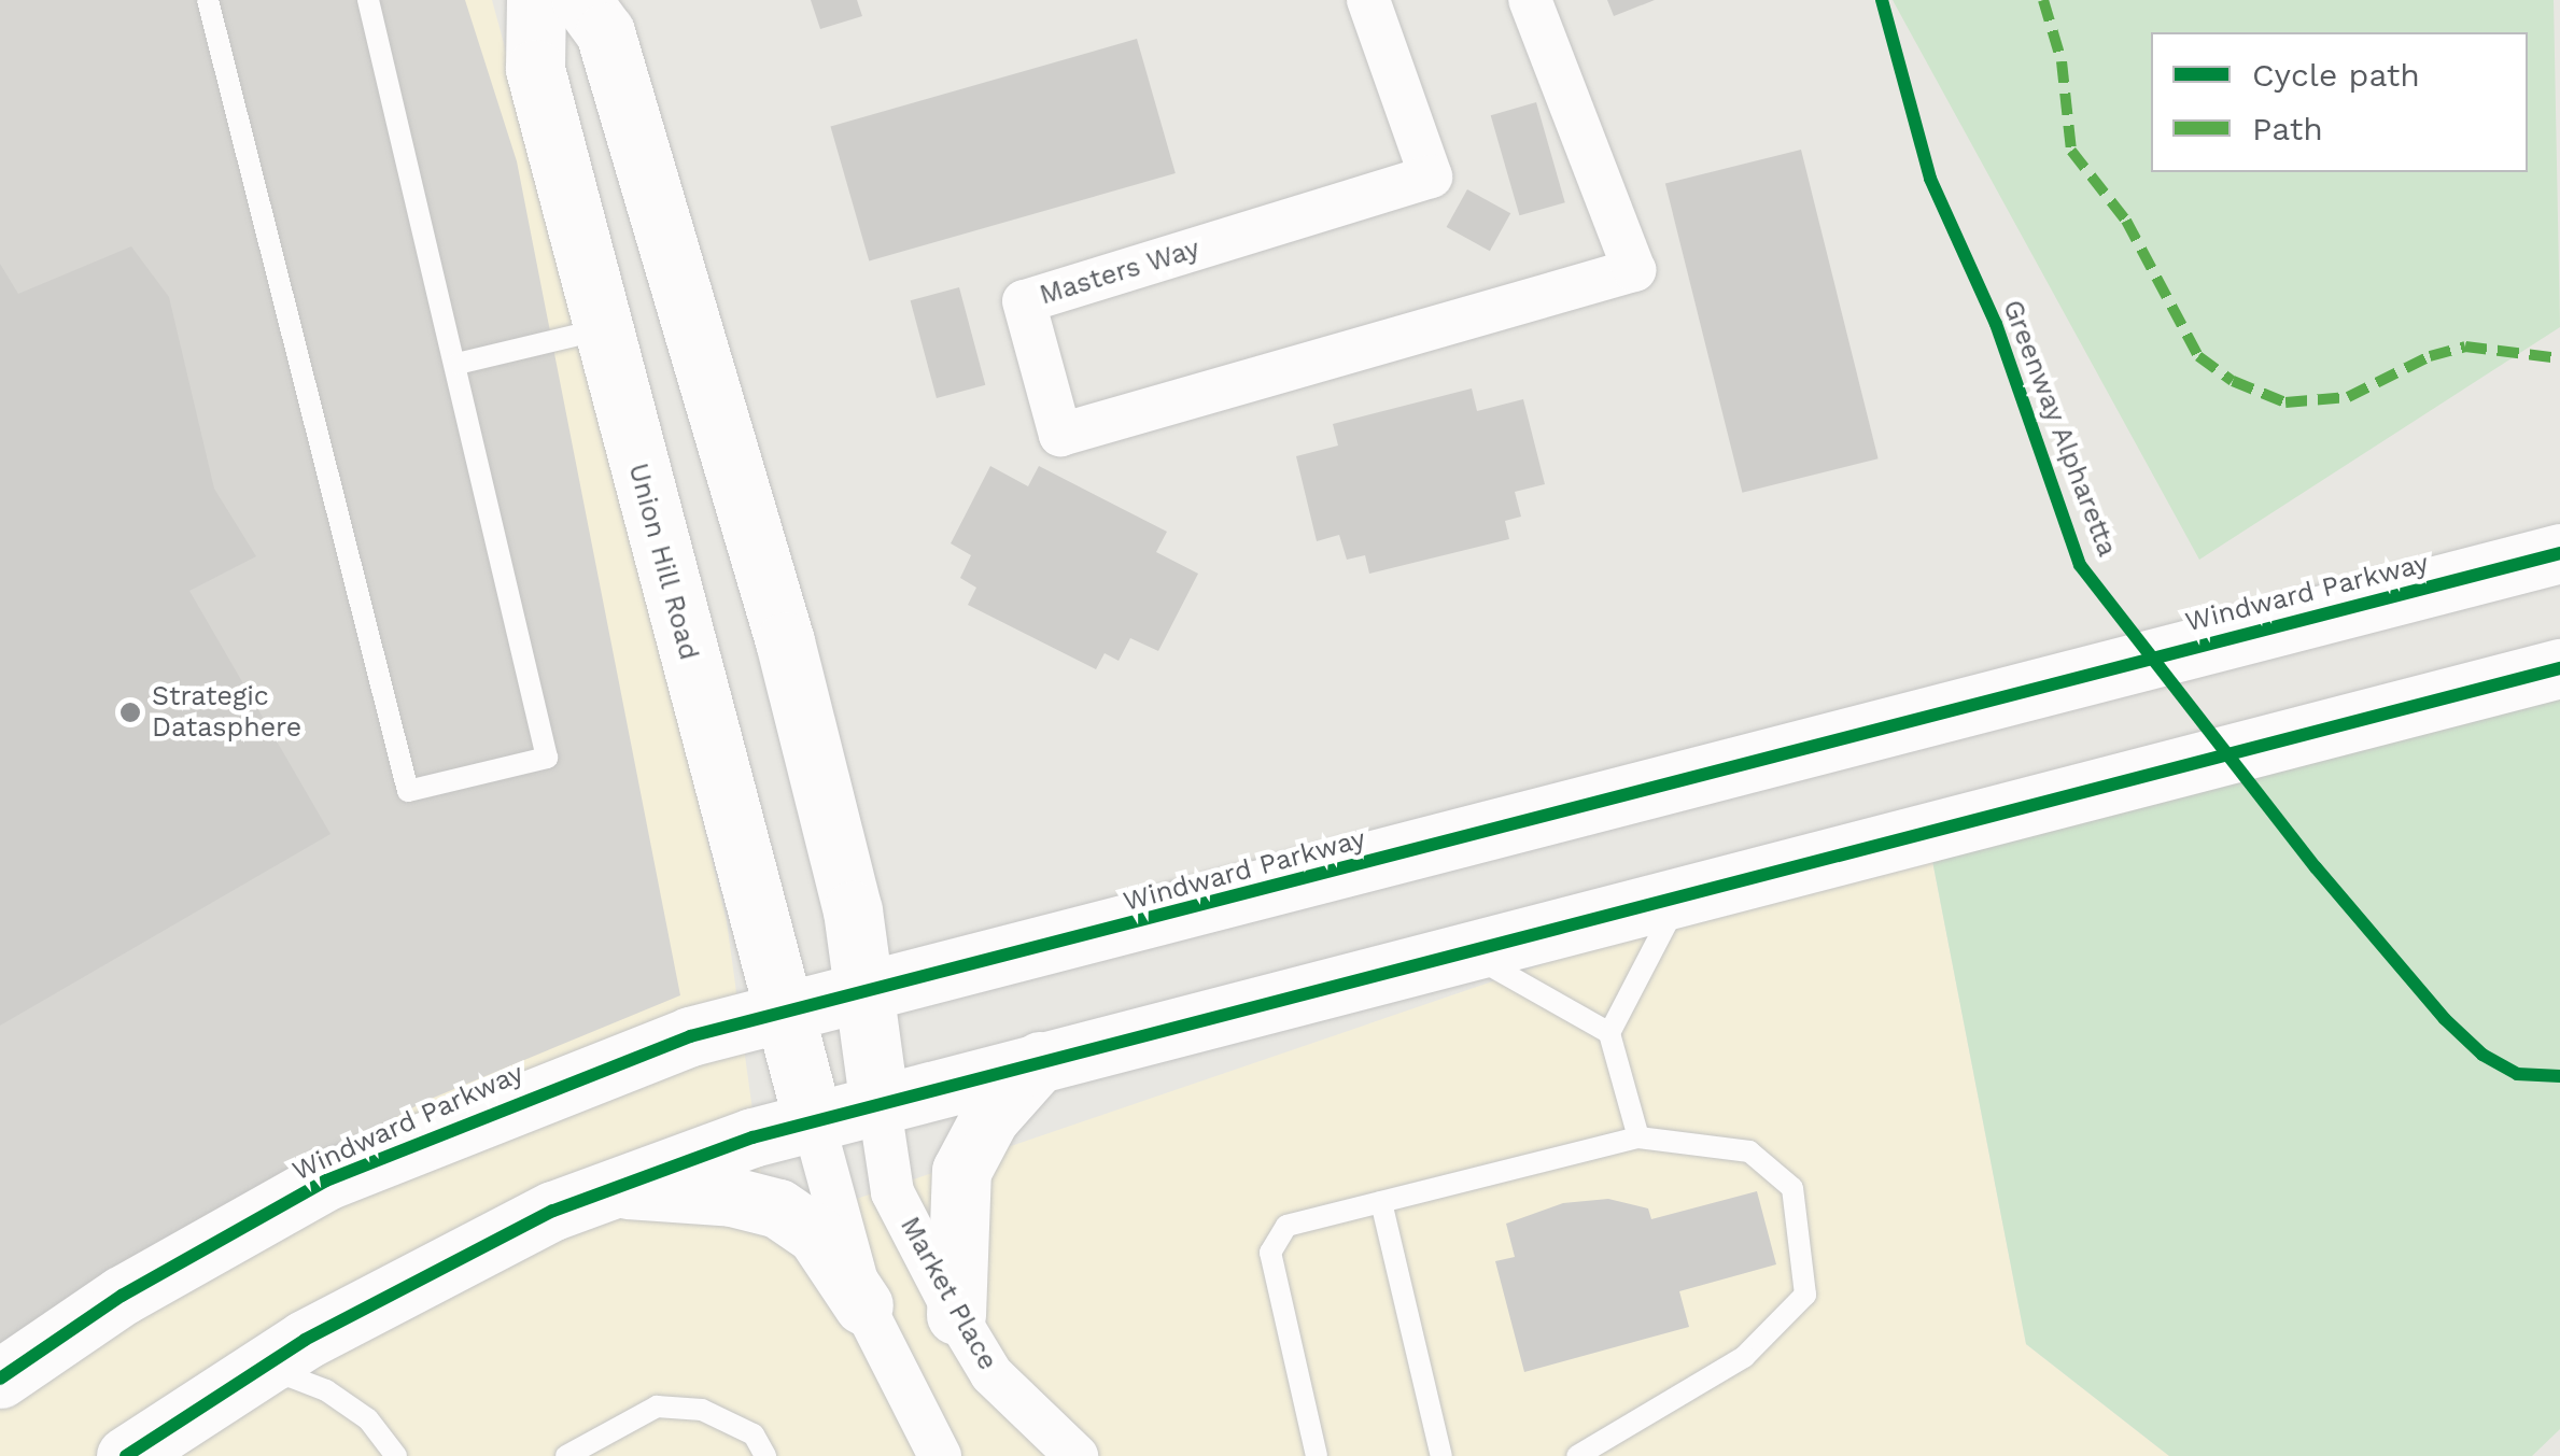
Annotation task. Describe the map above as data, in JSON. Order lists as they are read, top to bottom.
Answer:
{
  "streets": {
    "main road": ["Union Hill Road", "Windward Parkway"],
    "street": ["Masters Way", "Market Place"],
    "cycle path": ["Greenway Alpharetta"]
  },
  "crossings": [
    ["Union Hill Road", "Windward Parkway"]
  ],
  "places": ["Strategic Datasphere"],
  "legend": ["Cycle path", "Path"]
}
